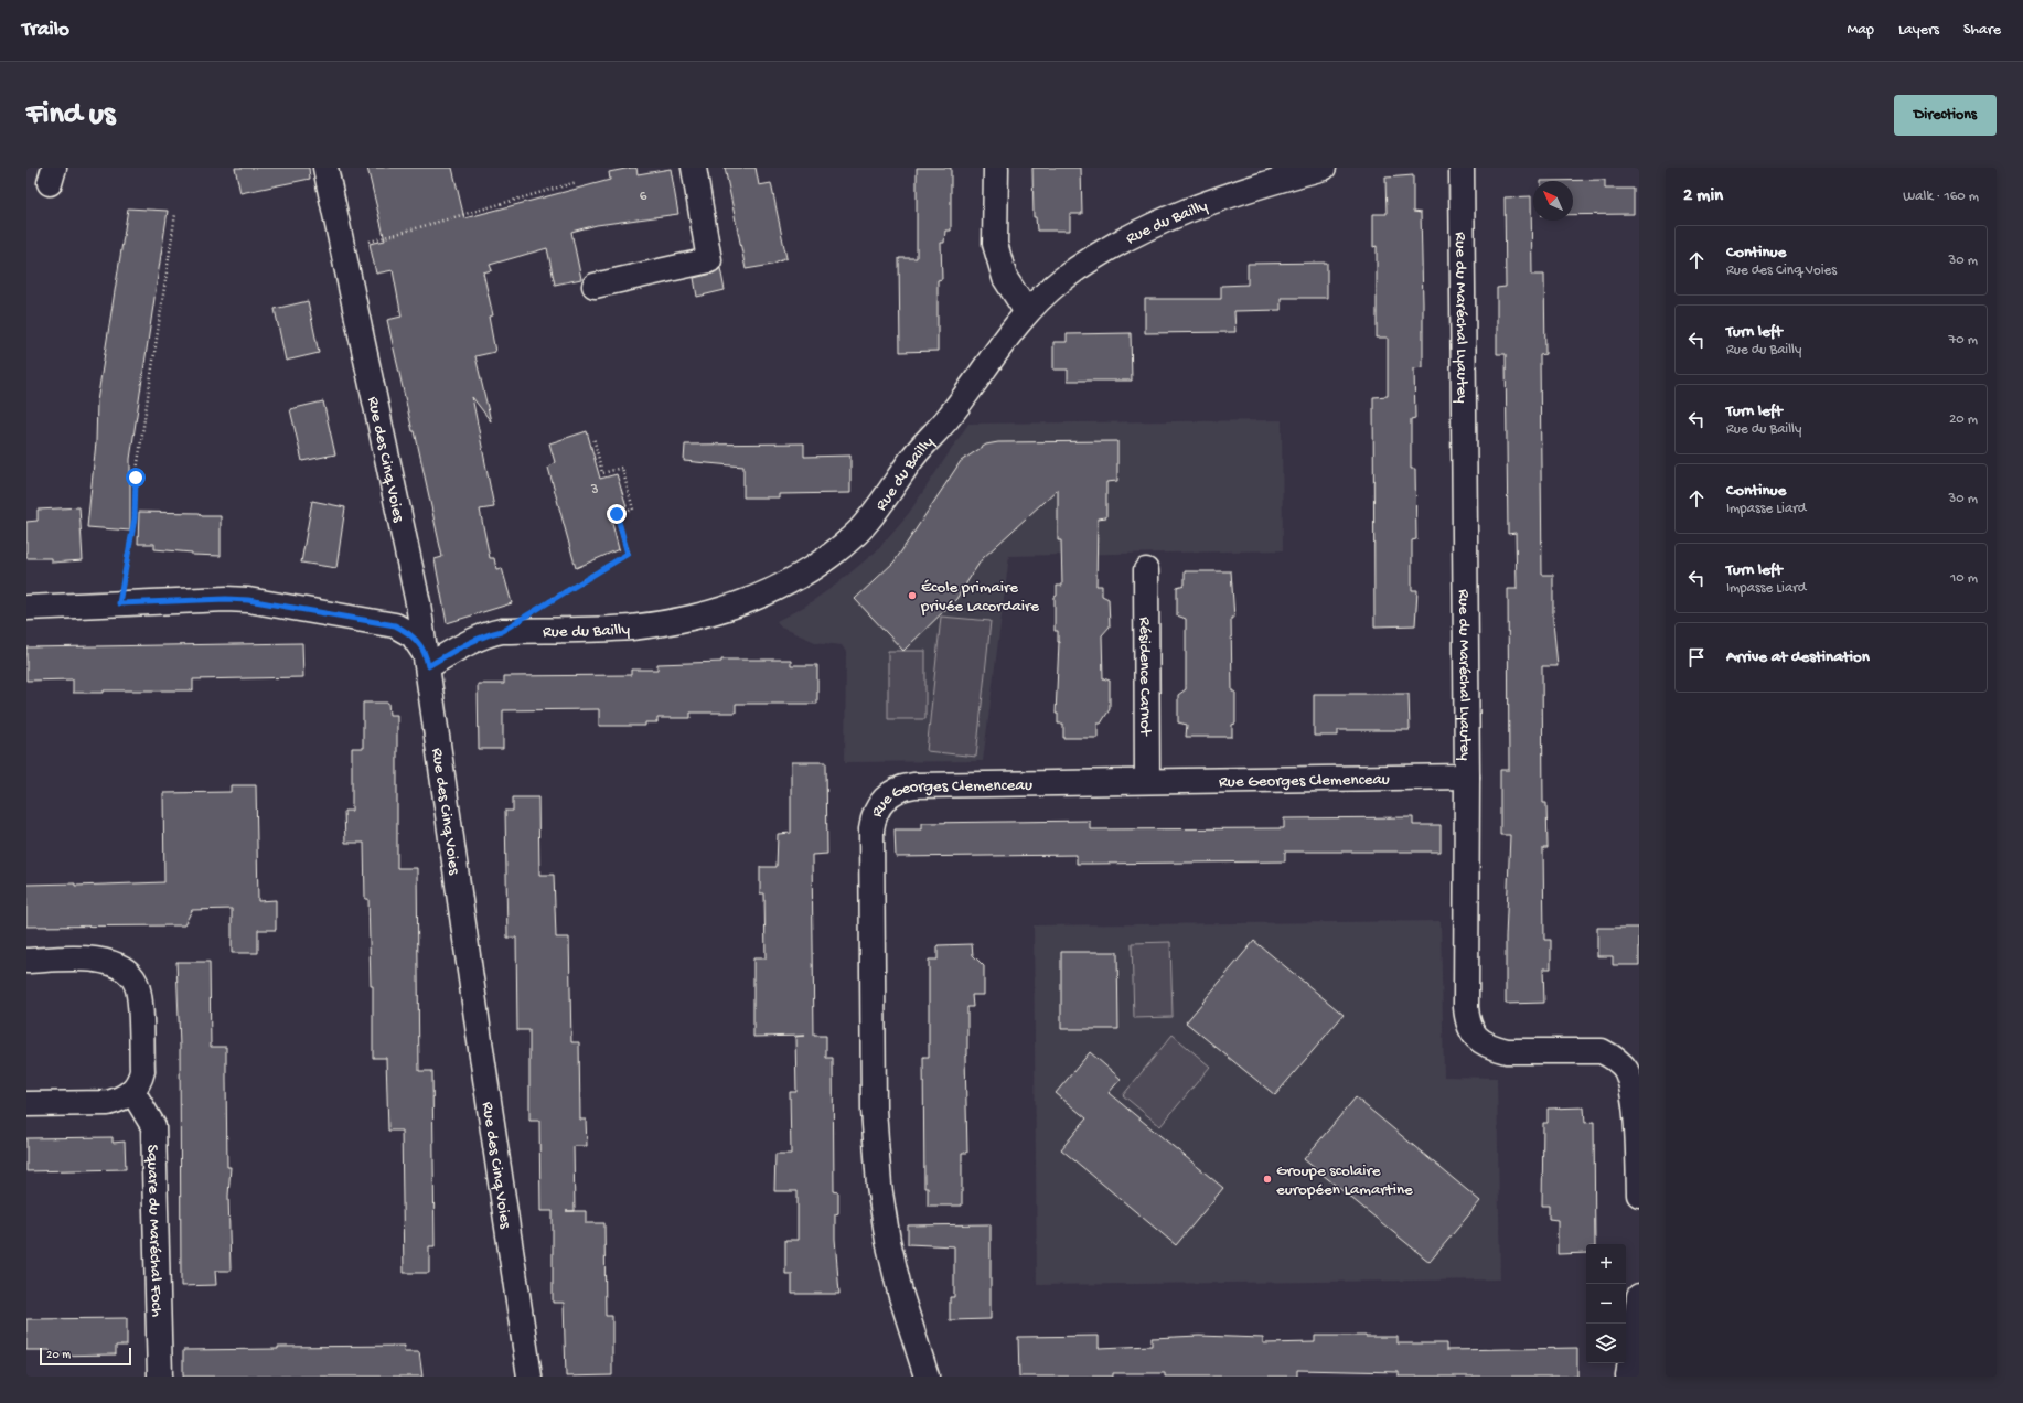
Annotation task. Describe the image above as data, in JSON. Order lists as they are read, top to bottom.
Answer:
{
  "streets": {
    "street": [
      "Rue du Bailly",
      "Rue du Maréchal Lyautey",
      "Rue des Cinq Voies",
      "Résidence Carnot",
      "Rue Georges Clemenceau",
      "Square du Maréchal Foch"
    ]
  },
  "crossings": [
    ["Rue du Bailly", "Rue des Cinq Voies"],
    ["Rue du Maréchal Lyautey", "Rue Georges Clemenceau"],
    ["Résidence Carnot", "Rue Georges Clemenceau"]
  ],
  "places": ["École primaire privée Lacordaire", "Groupe scolaire européen Lamartine"],
  "house_numbers": ["6", "3"],
  "scale_bar": "20 m",
  "north": "top left",
  "page": {
    "header": "Trailo",
    "nav": ["Map", "Layers", "Share"],
    "buttons": "Directions",
    "title": "Find us",
    "heading": ["2 min", "Walk · 160 m"],
    "list": [
      ["Continue", "Rue des Cinq Voies", "30 m"],
      ["Turn left", "Rue du Bailly", "70 m"],
      ["Turn left", "Rue du Bailly", "20 m"],
      ["Continue", "Impasse Liard", "30 m"],
      ["Turn left", "Impasse Liard", "10 m"],
      "Arrive at destination"
    ],
    "map_buttons": ["+", "−"],
    "scale": "20 m"
  }
}
